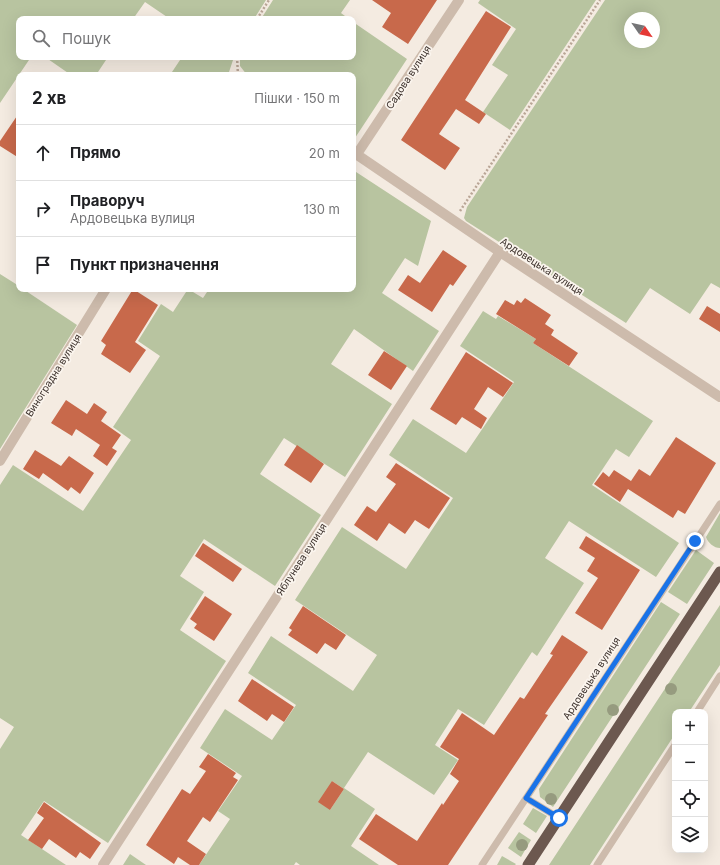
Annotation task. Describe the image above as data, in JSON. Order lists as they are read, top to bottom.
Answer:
{
  "streets": {
    "street": [
      "Садова вулиця",
      "Ардовецька вулиця",
      "Виноградна вулиця",
      "Яблунева вулиця"
    ]
  },
  "crossings": [
    ["Ардовецька вулиця", "Яблунева вулиця"]
  ],
  "north": "bottom right",
  "page": {
    "search": "Пошук",
    "heading": ["2 хв", "Пішки · 150 m"],
    "list": [
      ["Прямо", "20 m"],
      ["Праворуч", "Ардовецька вулиця", "130 m"],
      "Пункт призначення"
    ],
    "map_buttons": ["+", "−"]
  }
}
